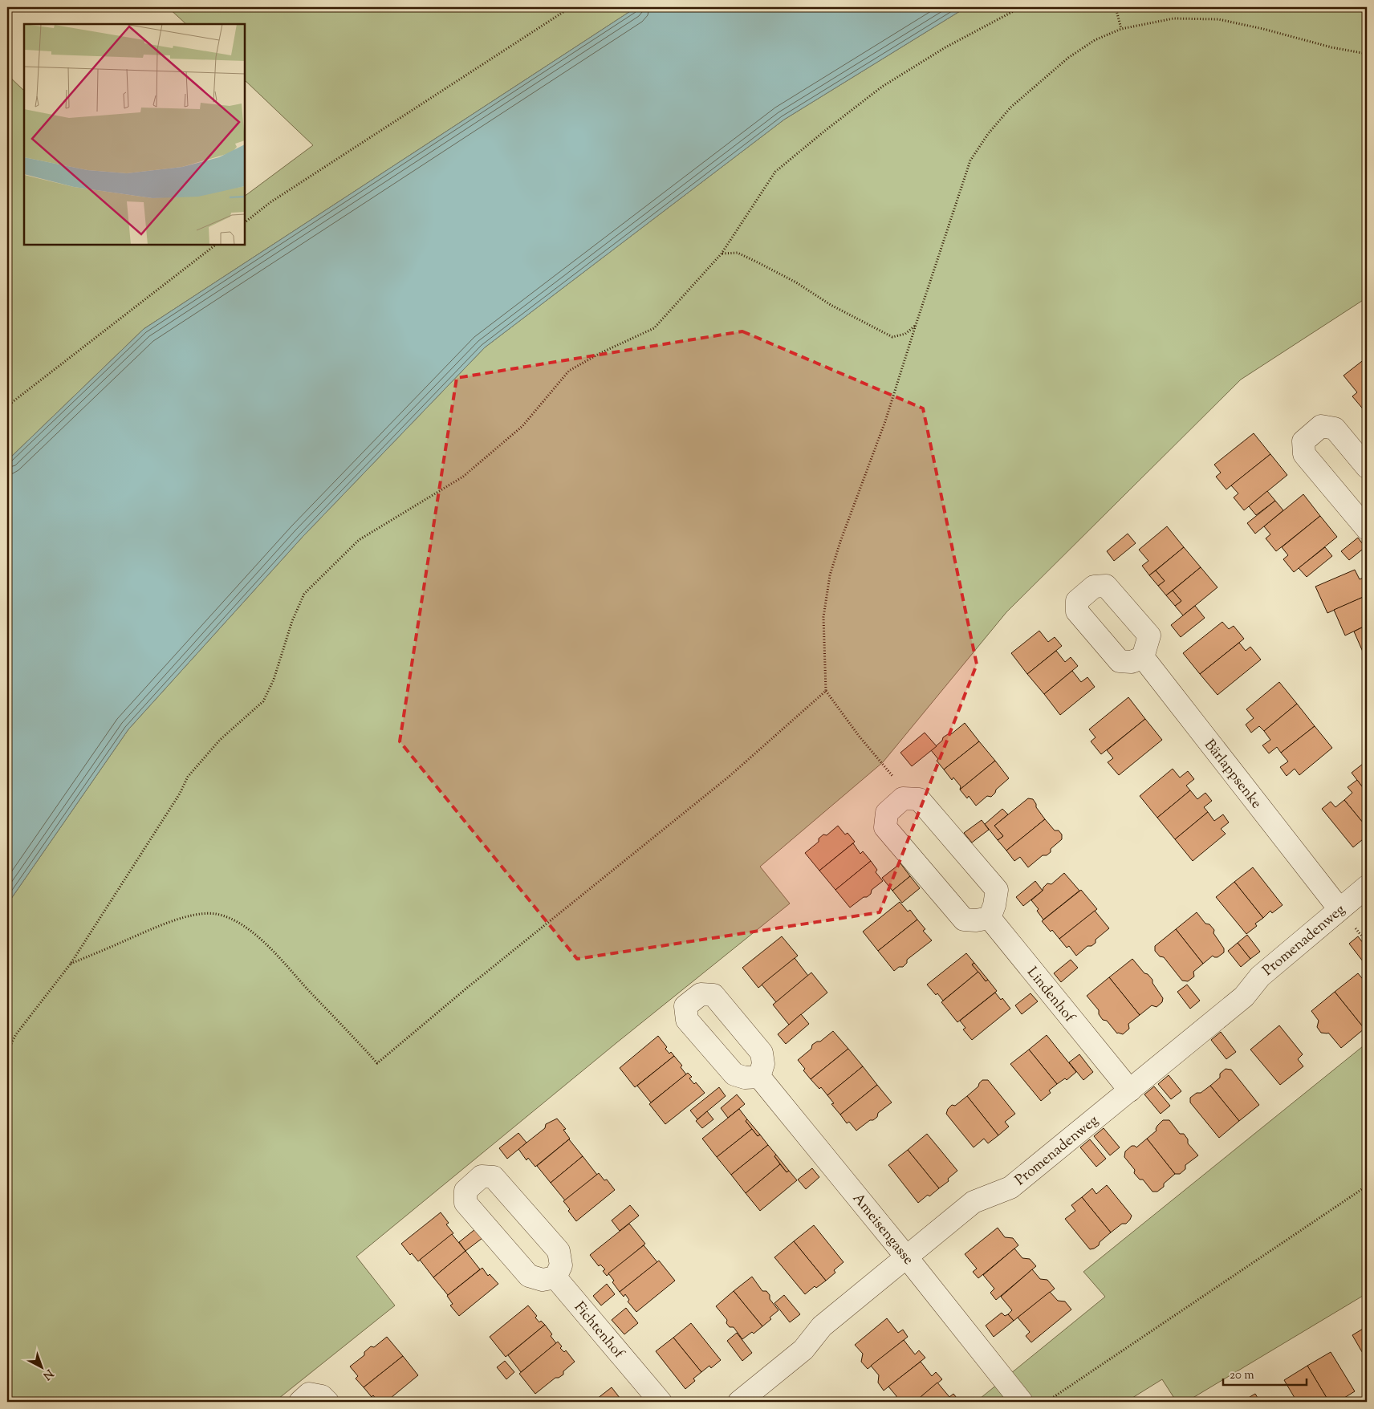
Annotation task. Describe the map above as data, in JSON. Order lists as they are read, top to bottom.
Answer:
{
  "streets": {
    "street": [
      "Bärlappsenke",
      "Promenadenweg",
      "Lindenhof",
      "Ameisengasse",
      "Fichtenhof"
    ]
  },
  "crossings": [
    ["Bärlappsenke", "Promenadenweg"],
    ["Promenadenweg", "Lindenhof"],
    ["Promenadenweg", "Ameisengasse"]
  ],
  "scale_bar": "20 m",
  "north": "bottom right"
}
